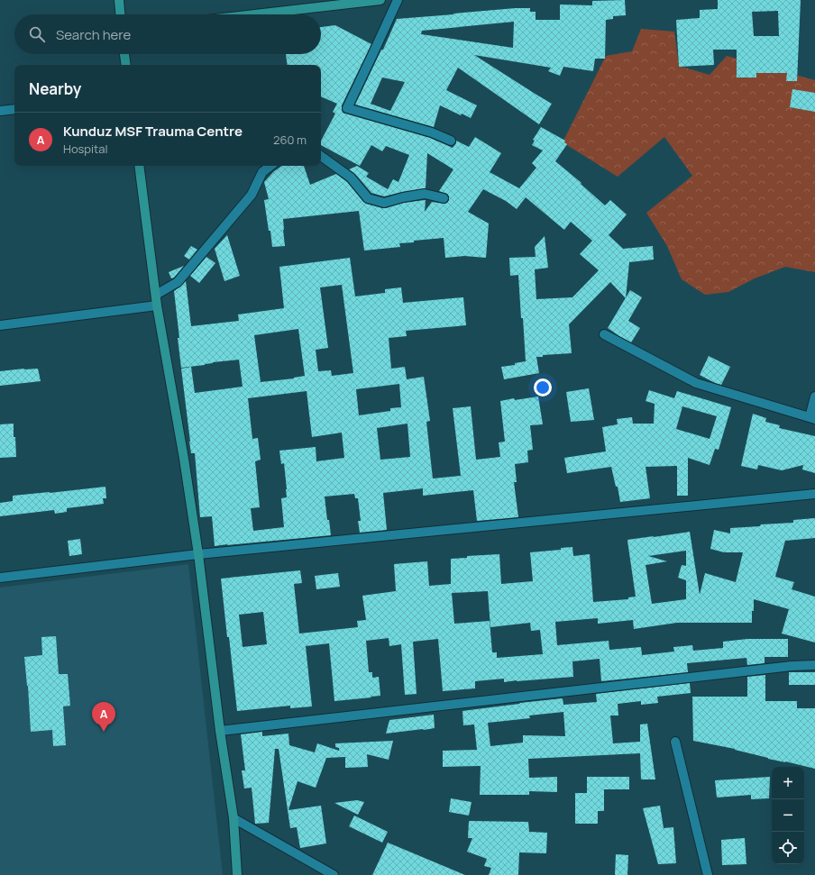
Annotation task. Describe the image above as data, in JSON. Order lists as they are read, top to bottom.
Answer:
{
  "page": {
    "search": "Search here",
    "heading": "Nearby",
    "list": [
      {
        "mark": "A",
        "name": "Kunduz MSF Trauma Centre",
        "note": "Hospital",
        "value": "260 m"
      }
    ],
    "pins": "A",
    "map_buttons": ["+", "−"]
  }
}
